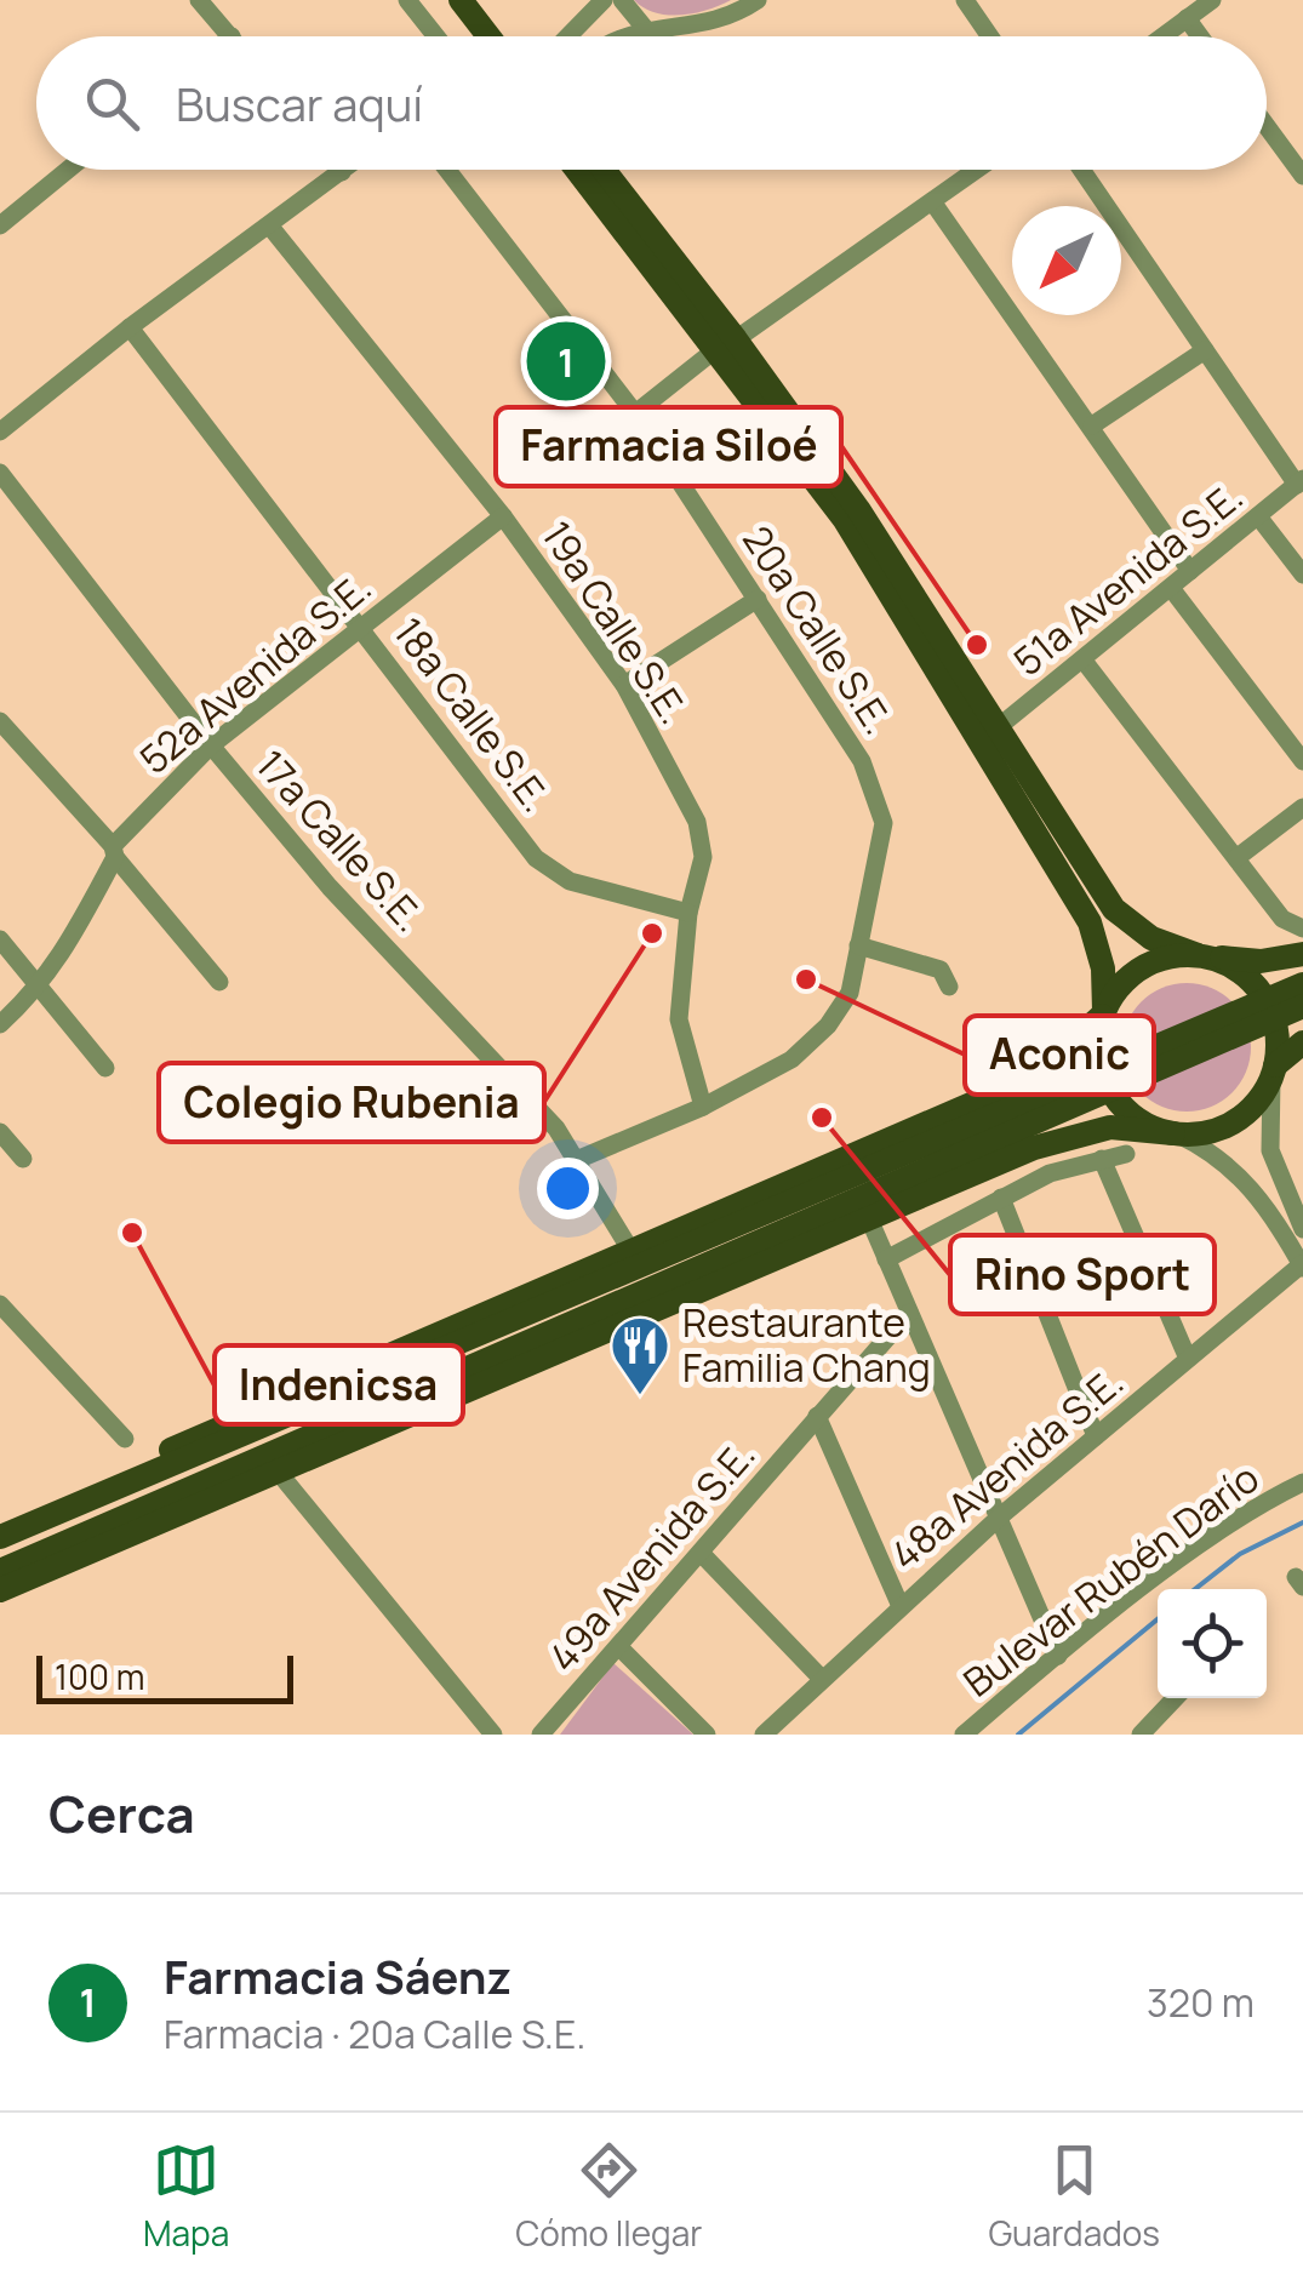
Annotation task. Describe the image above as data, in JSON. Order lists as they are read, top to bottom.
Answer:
{
  "streets": {
    "street": [
      "51a Avenida S.E.",
      "19a Calle S.E.",
      "20a Calle S.E.",
      "52a Avenida S.E.",
      "18a Calle S.E.",
      "17a Calle S.E.",
      "48a Avenida S.E.",
      "49a Avenida S.E.",
      "Bulevar Rubén Darío"
    ]
  },
  "crossings": [
    ["19a Calle S.E.", "52a Avenida S.E."],
    ["19a Calle S.E.", "18a Calle S.E."],
    ["52a Avenida S.E.", "18a Calle S.E."],
    ["52a Avenida S.E.", "17a Calle S.E."]
  ],
  "places": {
    "other": [
      "Farmacia Siloé",
      "Colegio Rubenia",
      "Aconic",
      "Rino Sport",
      "Indenicsa"
    ],
    "restaurant": ["Restaurante Familia Chang"]
  },
  "scale_bar": "100 m",
  "north": "bottom left",
  "page": {
    "search": "Buscar aquí",
    "pins": "1",
    "scale": "100 m",
    "heading": "Cerca",
    "list": [
      {
        "mark": "1",
        "name": "Farmacia Sáenz",
        "note": "Farmacia · 20a Calle S.E.",
        "value": "320 m"
      }
    ],
    "nav": ["Mapa", "Cómo llegar", "Guardados"]
  }
}
